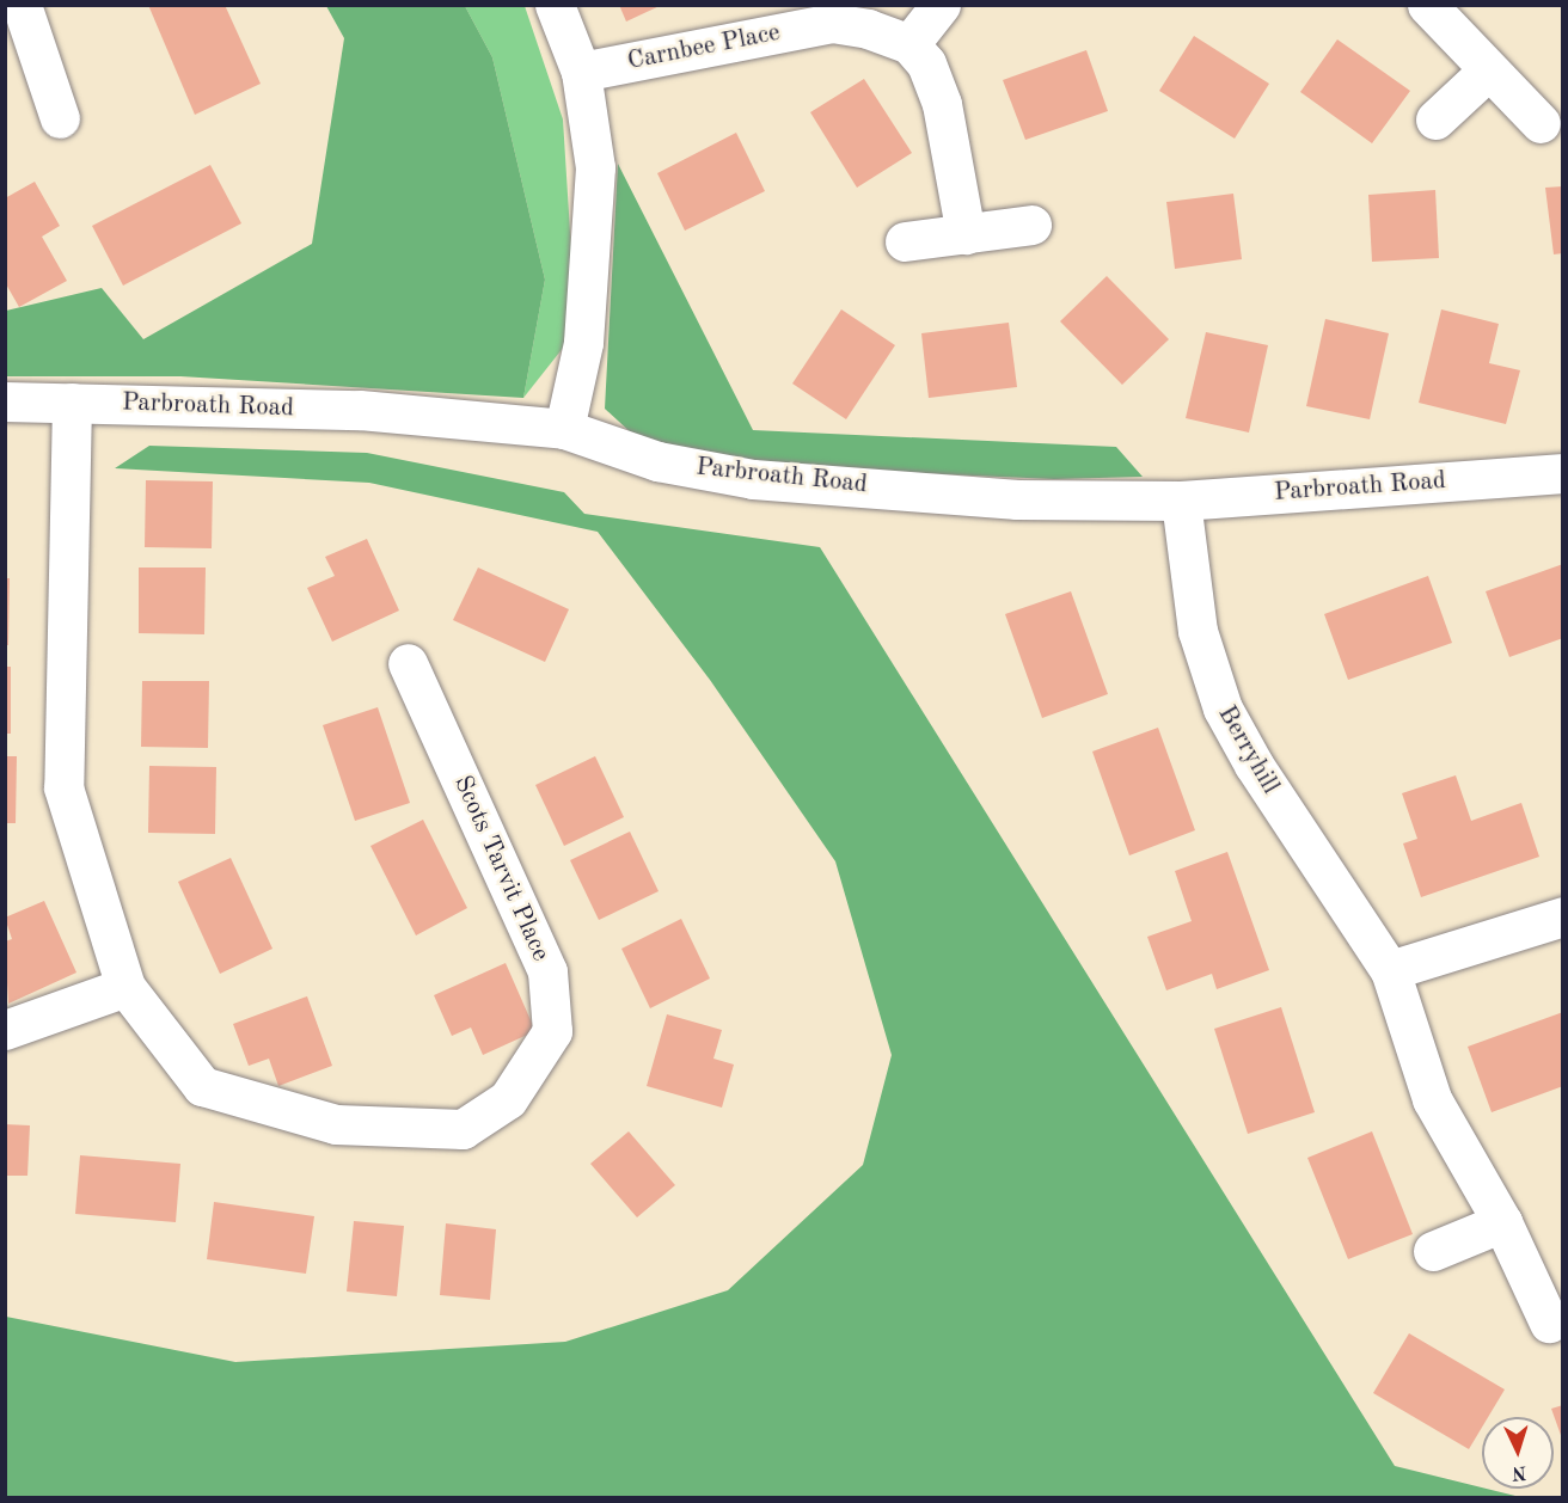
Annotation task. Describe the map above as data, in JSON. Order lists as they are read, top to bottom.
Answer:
{
  "streets": {
    "street": [
      "Carnbee Place",
      "Parbroath Road",
      "Berryhill",
      "Scots Tarvit Place"
    ]
  },
  "crossings": [
    ["Parbroath Road", "Berryhill"],
    ["Parbroath Road", "Scots Tarvit Place"]
  ],
  "north": "bottom"
}
